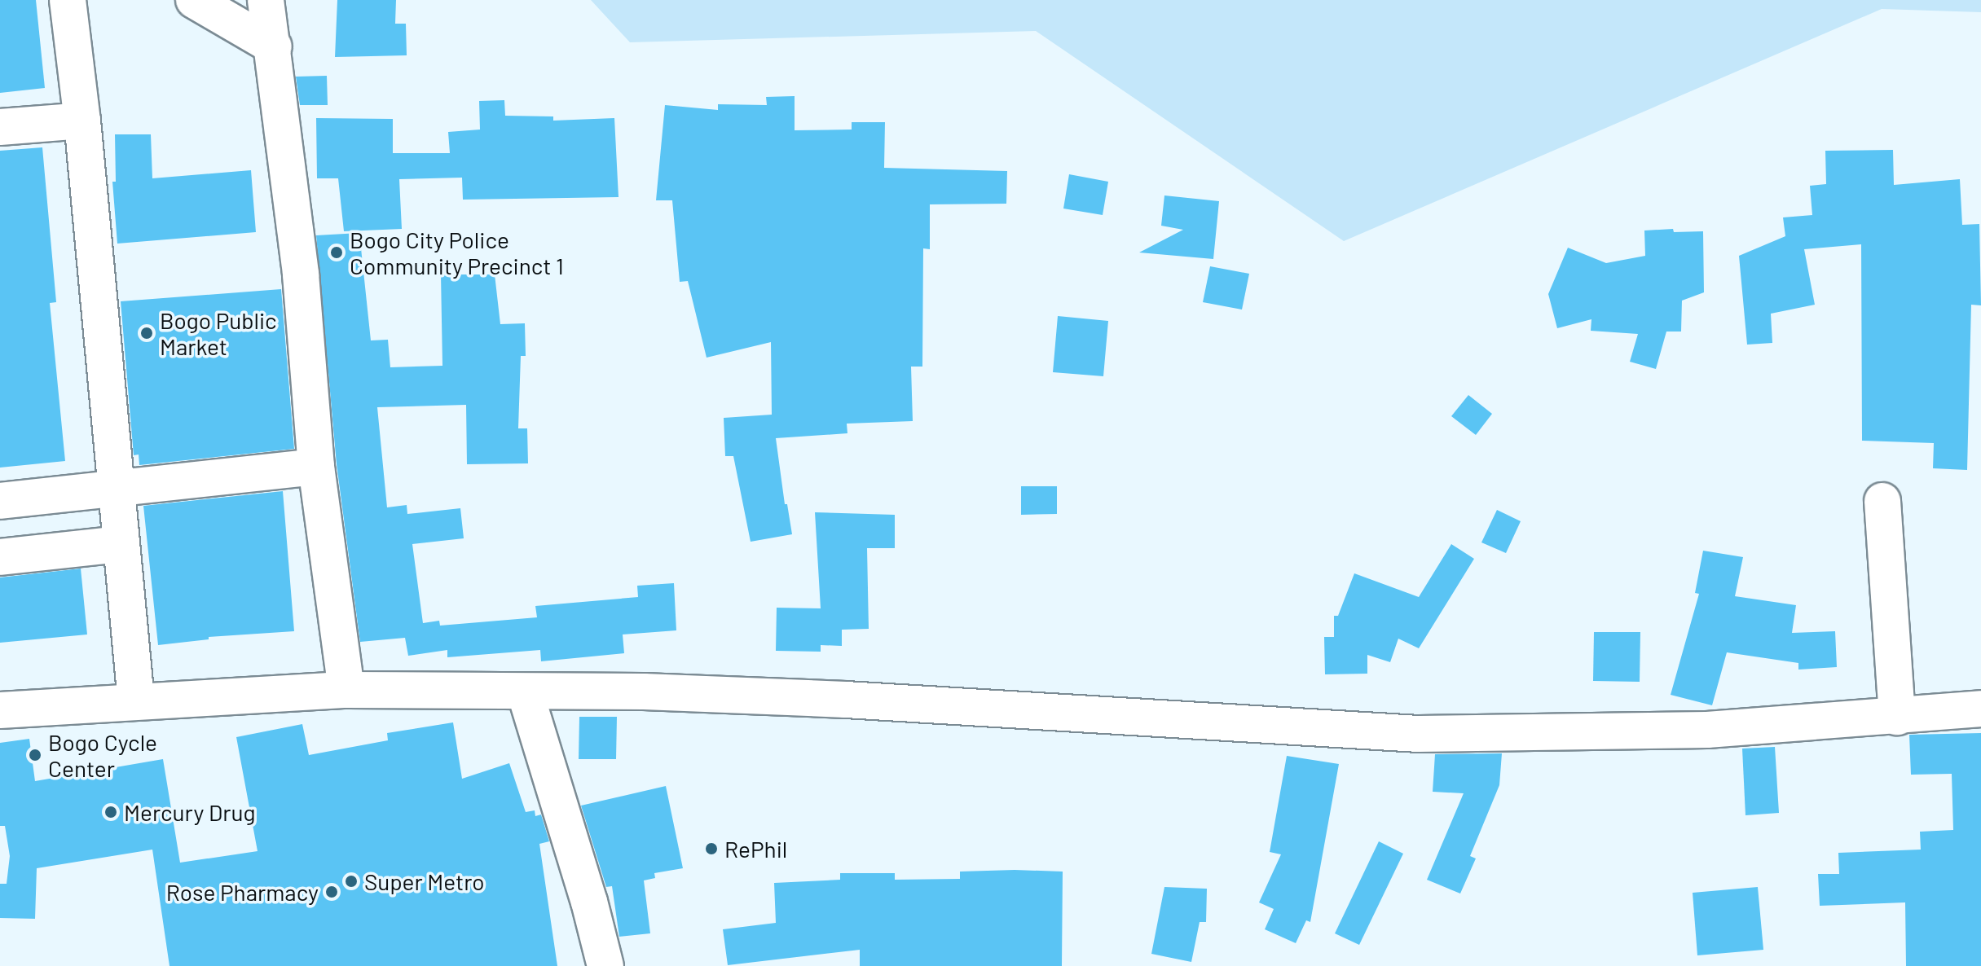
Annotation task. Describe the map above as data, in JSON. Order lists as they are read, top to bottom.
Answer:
{
  "places": [
    "Bogo City Police Community Precinct 1",
    "Bogo Public Market",
    "Bogo Cycle Center",
    "Mercury Drug",
    "RePhil",
    "Super Metro",
    "Rose Pharmacy"
  ]
}
